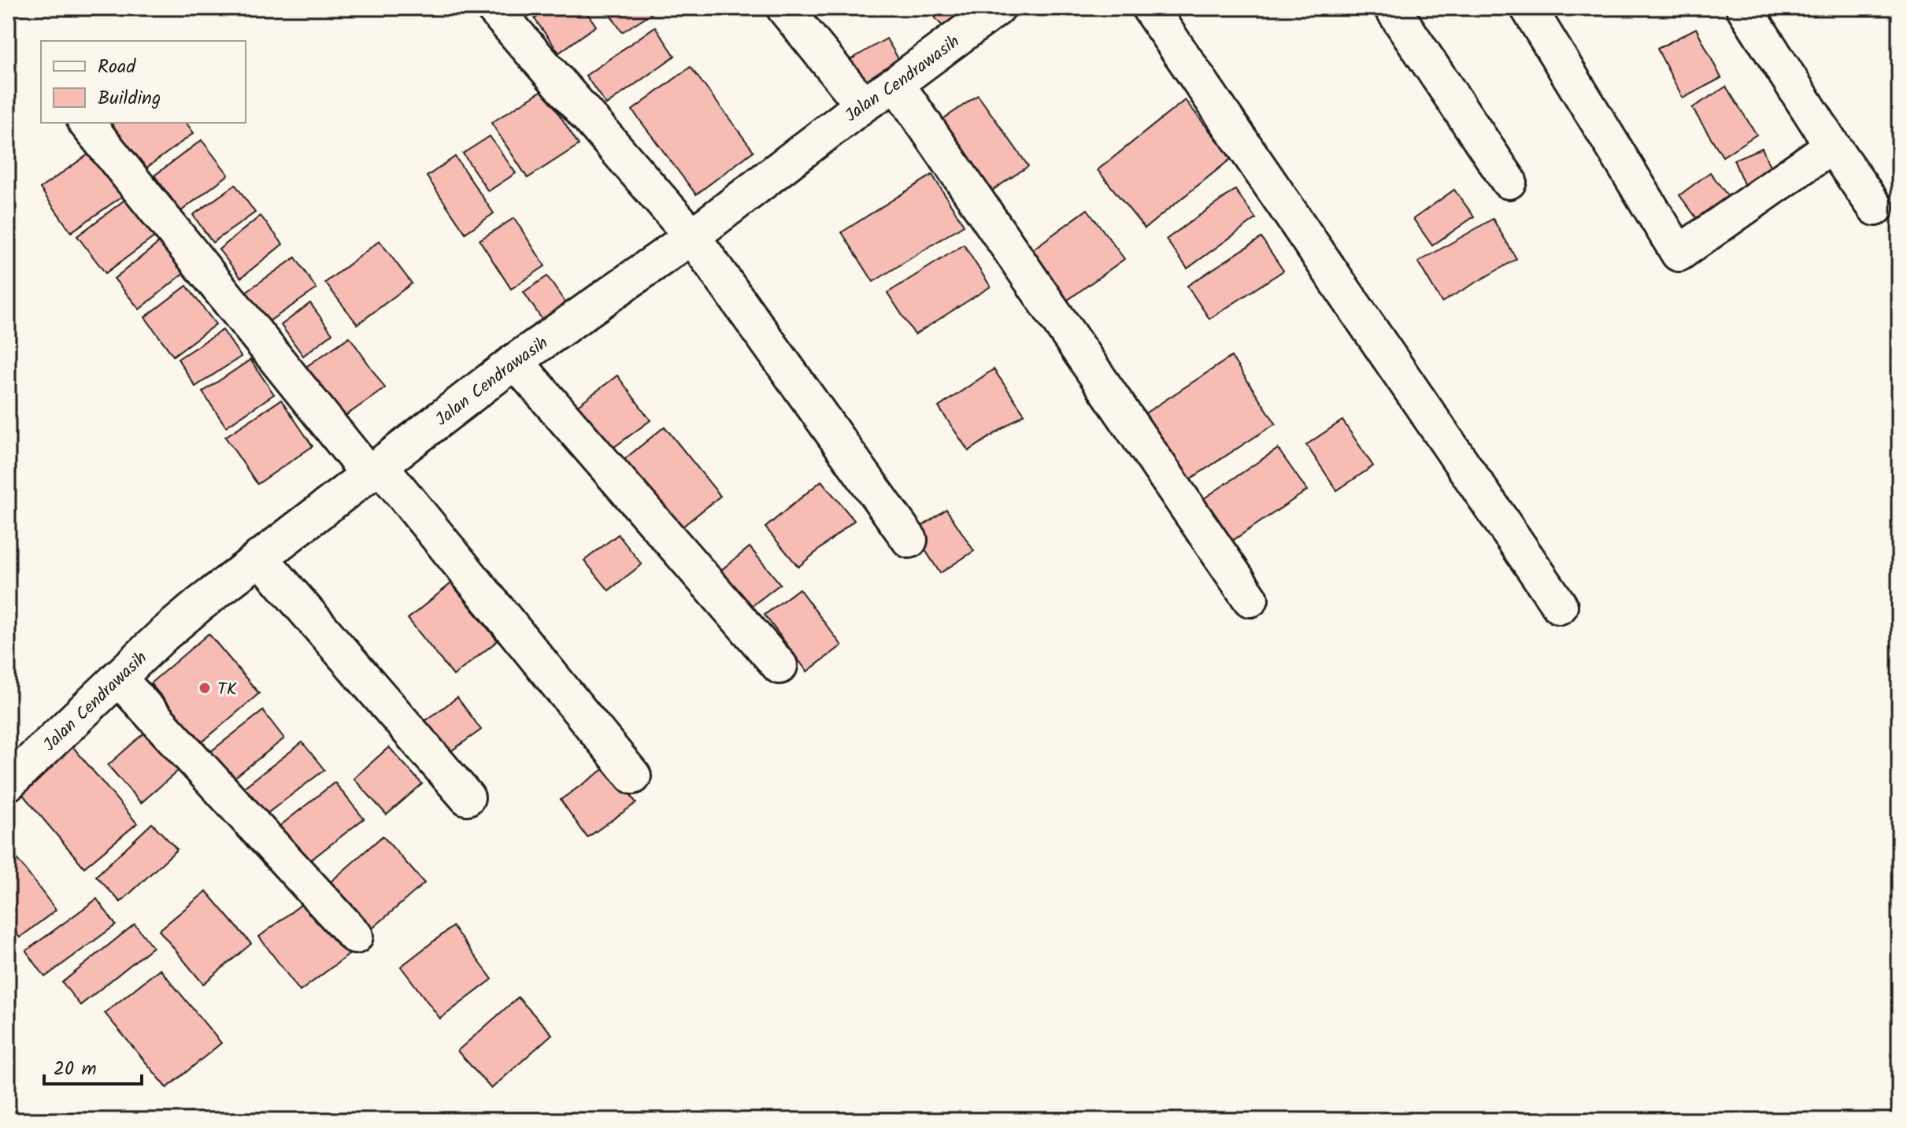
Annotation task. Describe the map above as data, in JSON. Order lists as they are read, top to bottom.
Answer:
{
  "streets": {
    "street": ["Jalan Cendrawasih"]
  },
  "places": ["TK"],
  "legend": ["Road", "Building"],
  "scale_bar": "20 m"
}
